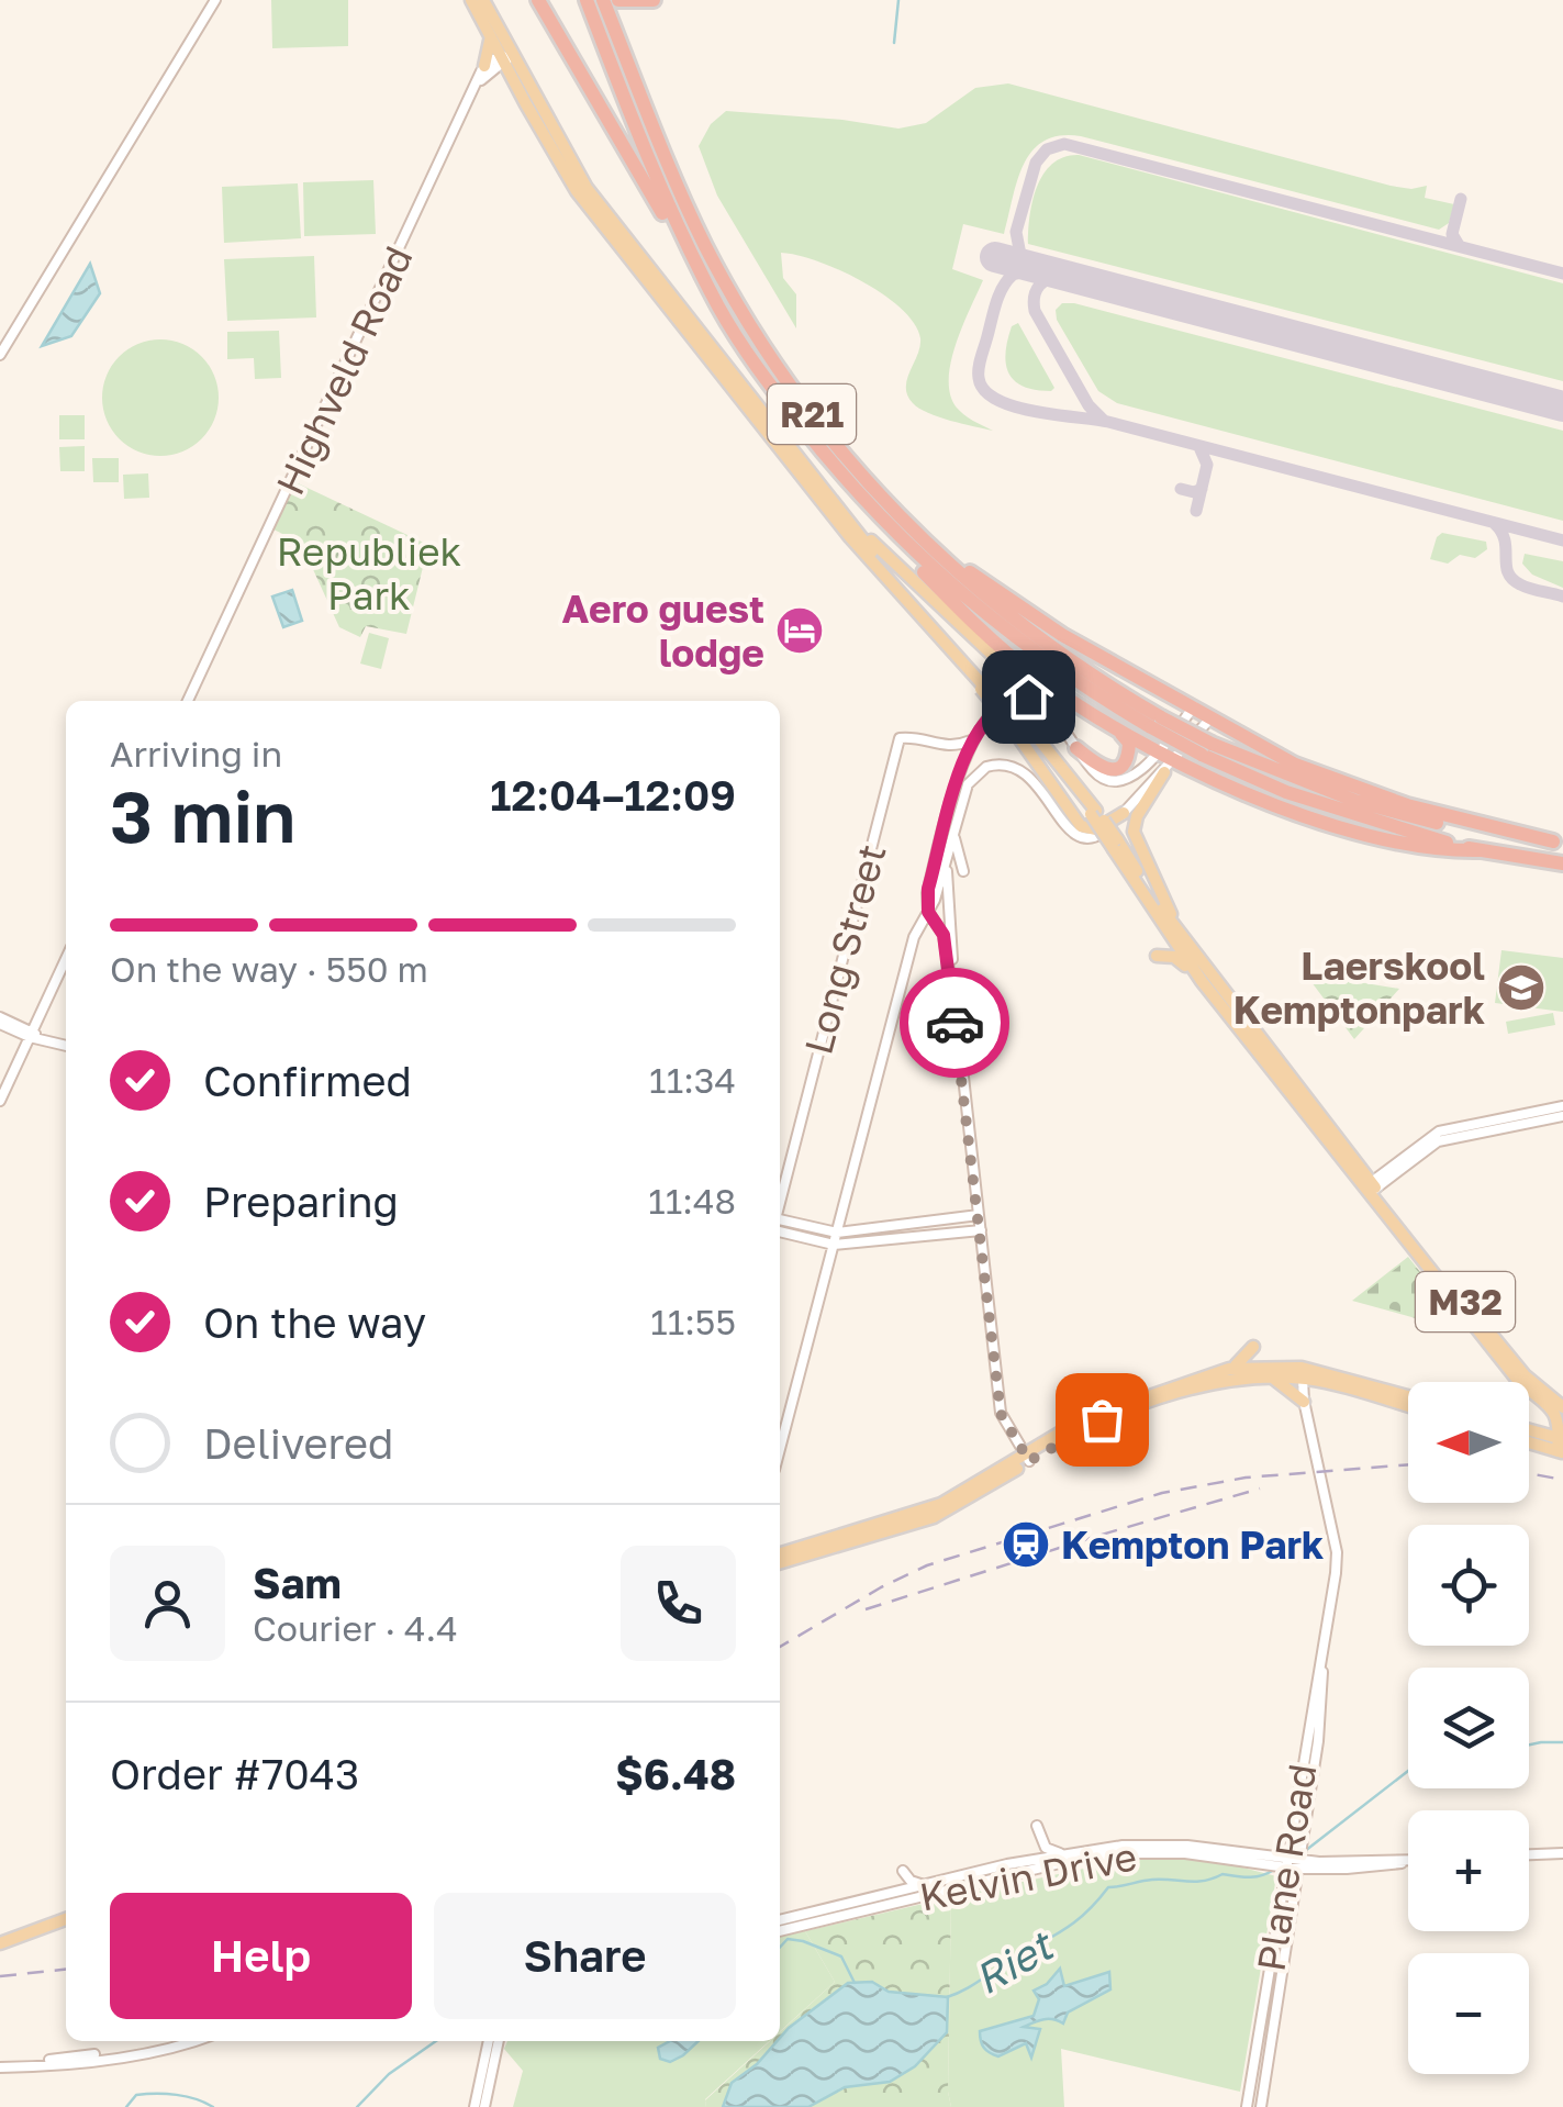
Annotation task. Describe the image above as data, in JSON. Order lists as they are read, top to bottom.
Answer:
{
  "streets": {
    "highway": ["R21"],
    "main road": ["M32"],
    "street": [
      "Highveld Road",
      "Long Street",
      "Plane Road",
      "Kelvin Drive"
    ]
  },
  "crossings": [
    ["Highveld Road", "M32"],
    ["Plane Road", "Kelvin Drive"]
  ],
  "water": ["Riet"],
  "parks": ["Republiek Park"],
  "places": {
    "hotel": ["Aero guest lodge"],
    "school or university": ["Laerskool Kemptonpark"],
    "station": ["Kempton Park"]
  },
  "north": "left",
  "page": {
    "heading": ["3 min", "Arriving in", "12:04–12:09"],
    "panel": [
      "Sam",
      "Courier · 4.4",
      "Order #7043",
      "$6.48"
    ],
    "bar": "On the way · 550 m",
    "list": [
      ["Confirmed", "11:34"],
      ["Preparing", "11:48"],
      ["On the way", "11:55"],
      "Delivered"
    ],
    "map_buttons": ["+", "−"],
    "buttons": ["Help", "Share"]
  }
}
